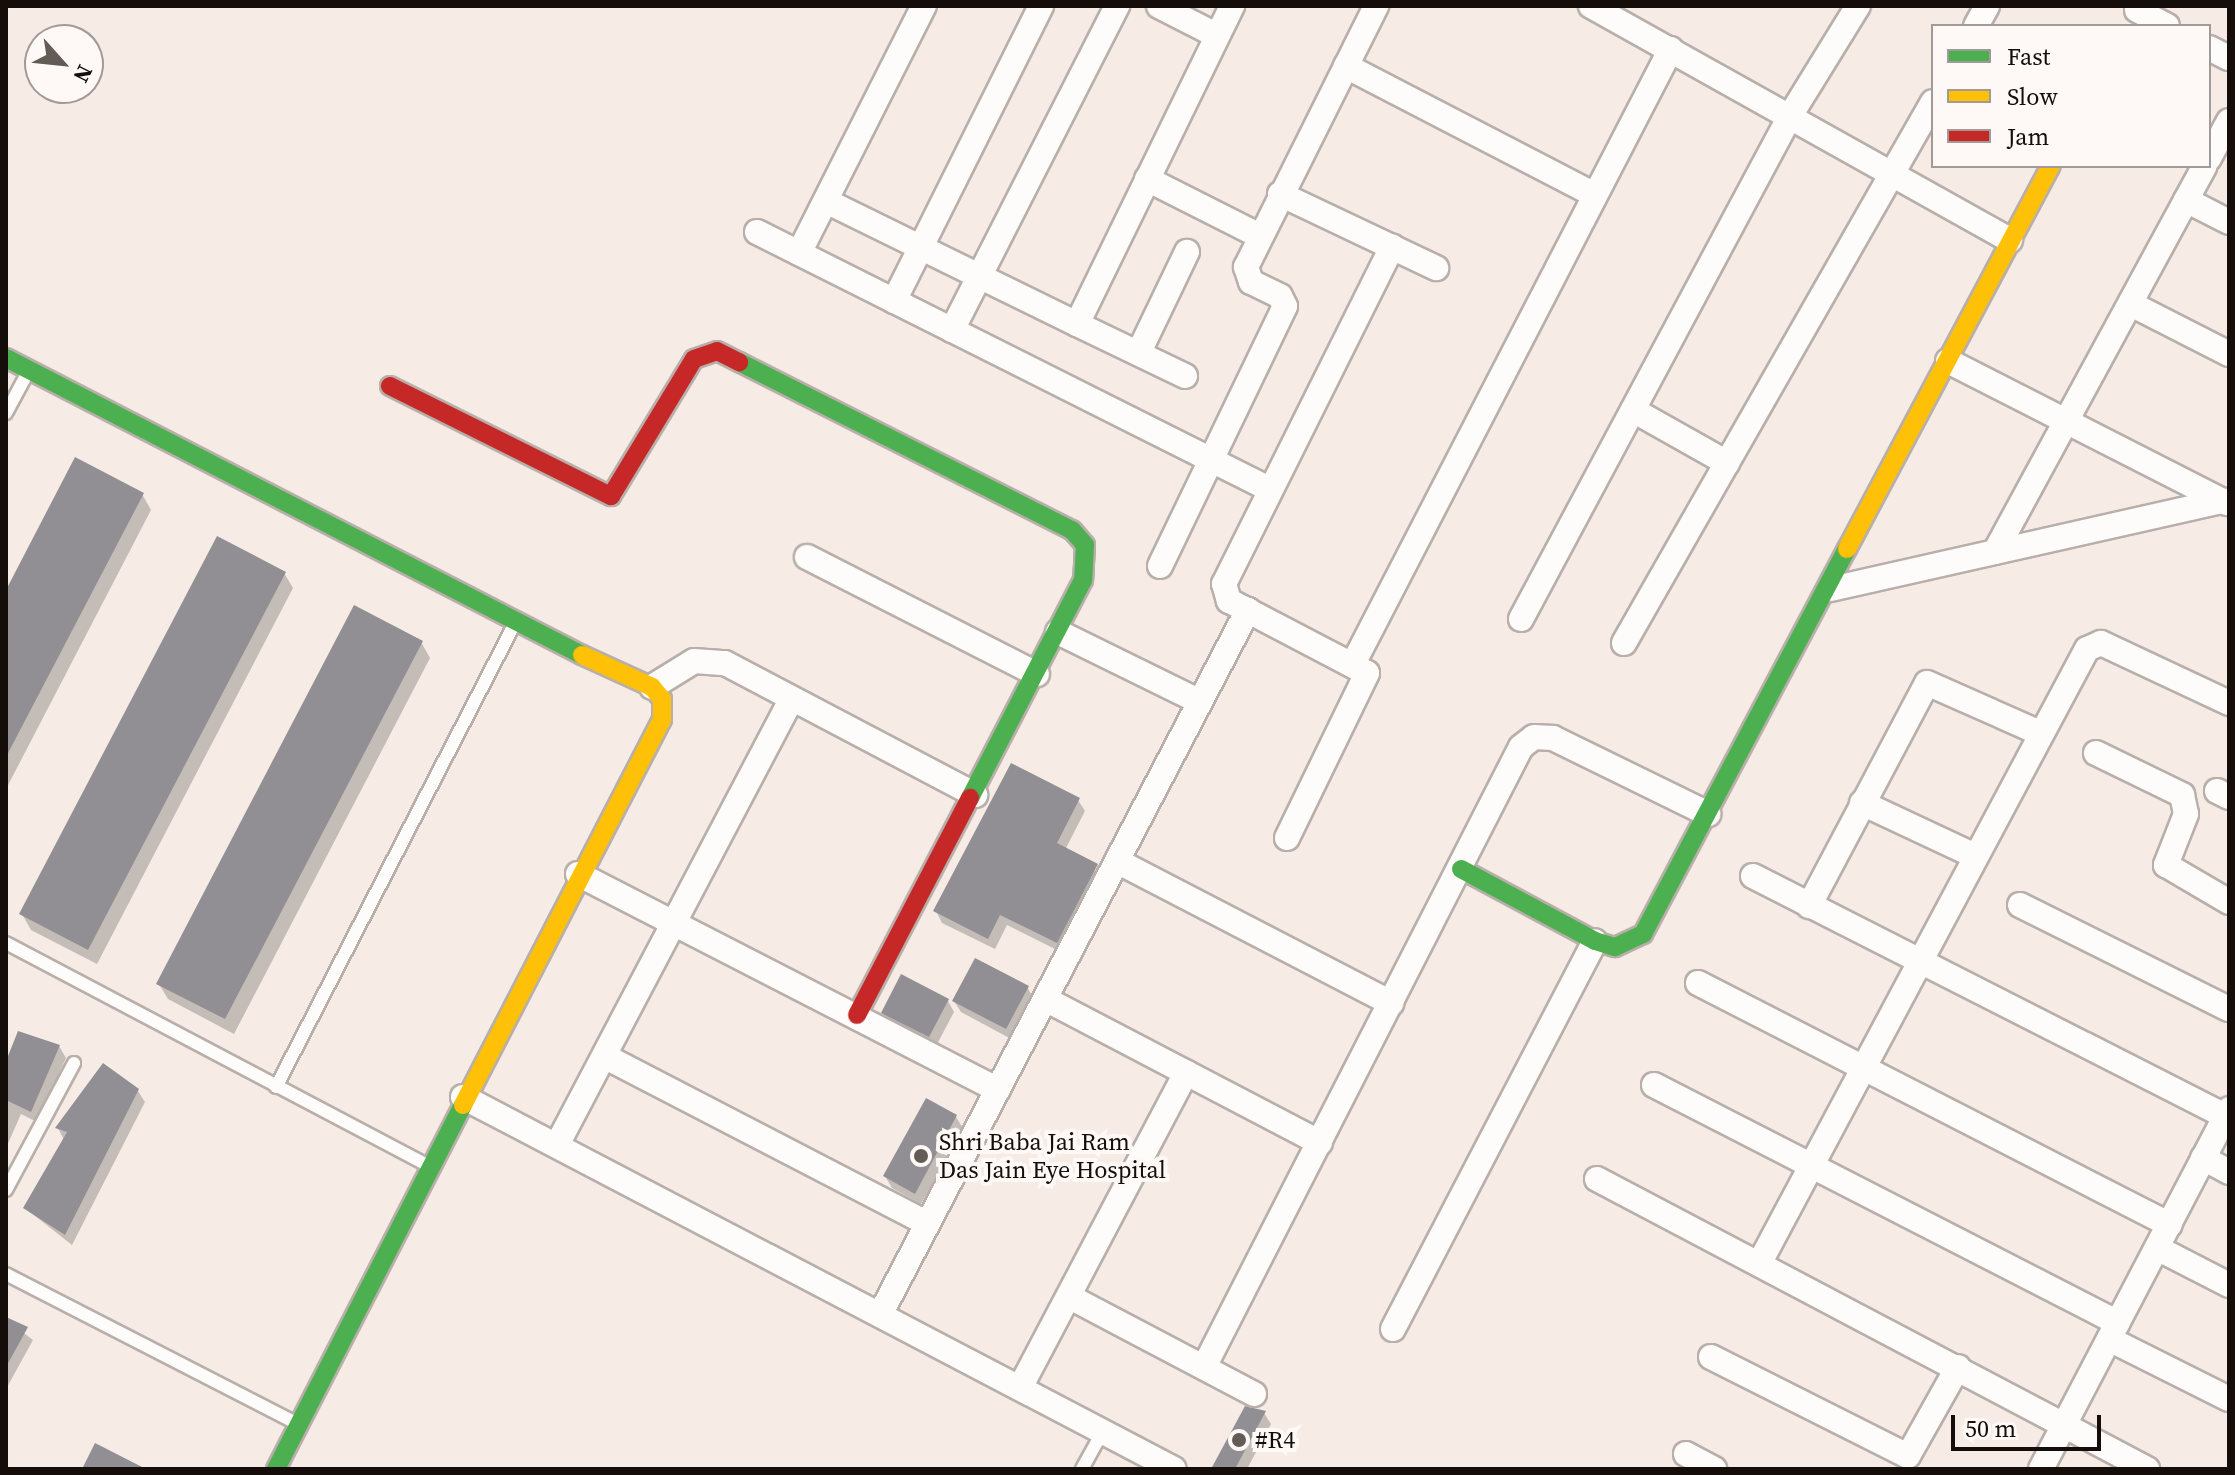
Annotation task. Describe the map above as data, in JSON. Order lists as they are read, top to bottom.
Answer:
{
  "places": ["Shri Baba Jai Ram Das Jain Eye Hospital", "#R4"],
  "legend": ["Fast", "Slow", "Jam"],
  "scale_bar": "50 m",
  "north": "bottom right"
}
